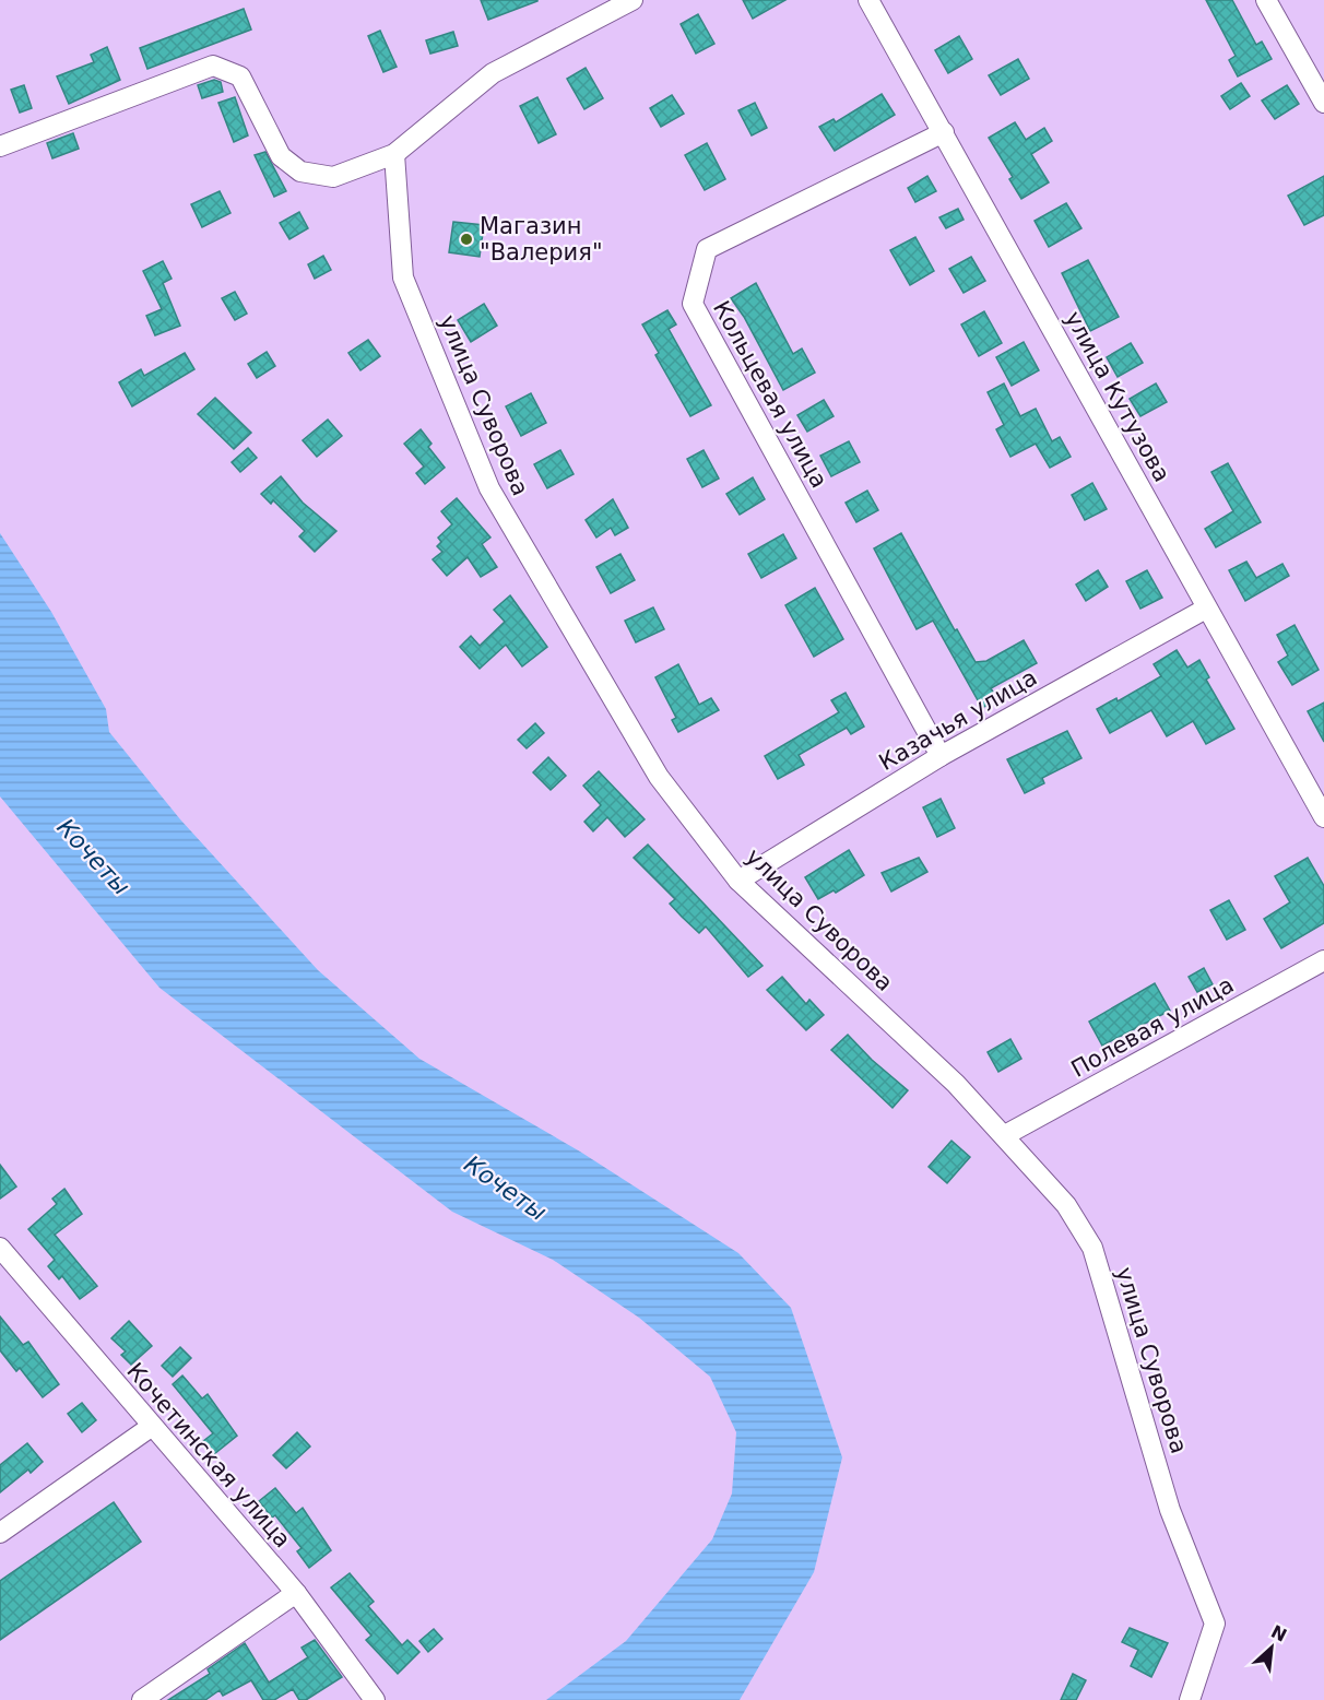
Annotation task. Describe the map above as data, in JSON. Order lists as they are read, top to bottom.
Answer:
{
  "streets": {
    "street": [
      "Кольцевая улица",
      "улица Кутузова",
      "улица Суворова",
      "Казачья улица",
      "Полевая улица",
      "Кочетинская улица"
    ]
  },
  "crossings": [
    ["Кольцевая улица", "улица Кутузова"],
    ["Кольцевая улица", "Казачья улица"],
    ["улица Кутузова", "Казачья улица"],
    ["улица Суворова", "Казачья улица"],
    ["улица Суворова", "Полевая улица"]
  ],
  "water": ["Кочеты"],
  "places": ["Магазин \"Валерия\""],
  "north": "top right"
}
